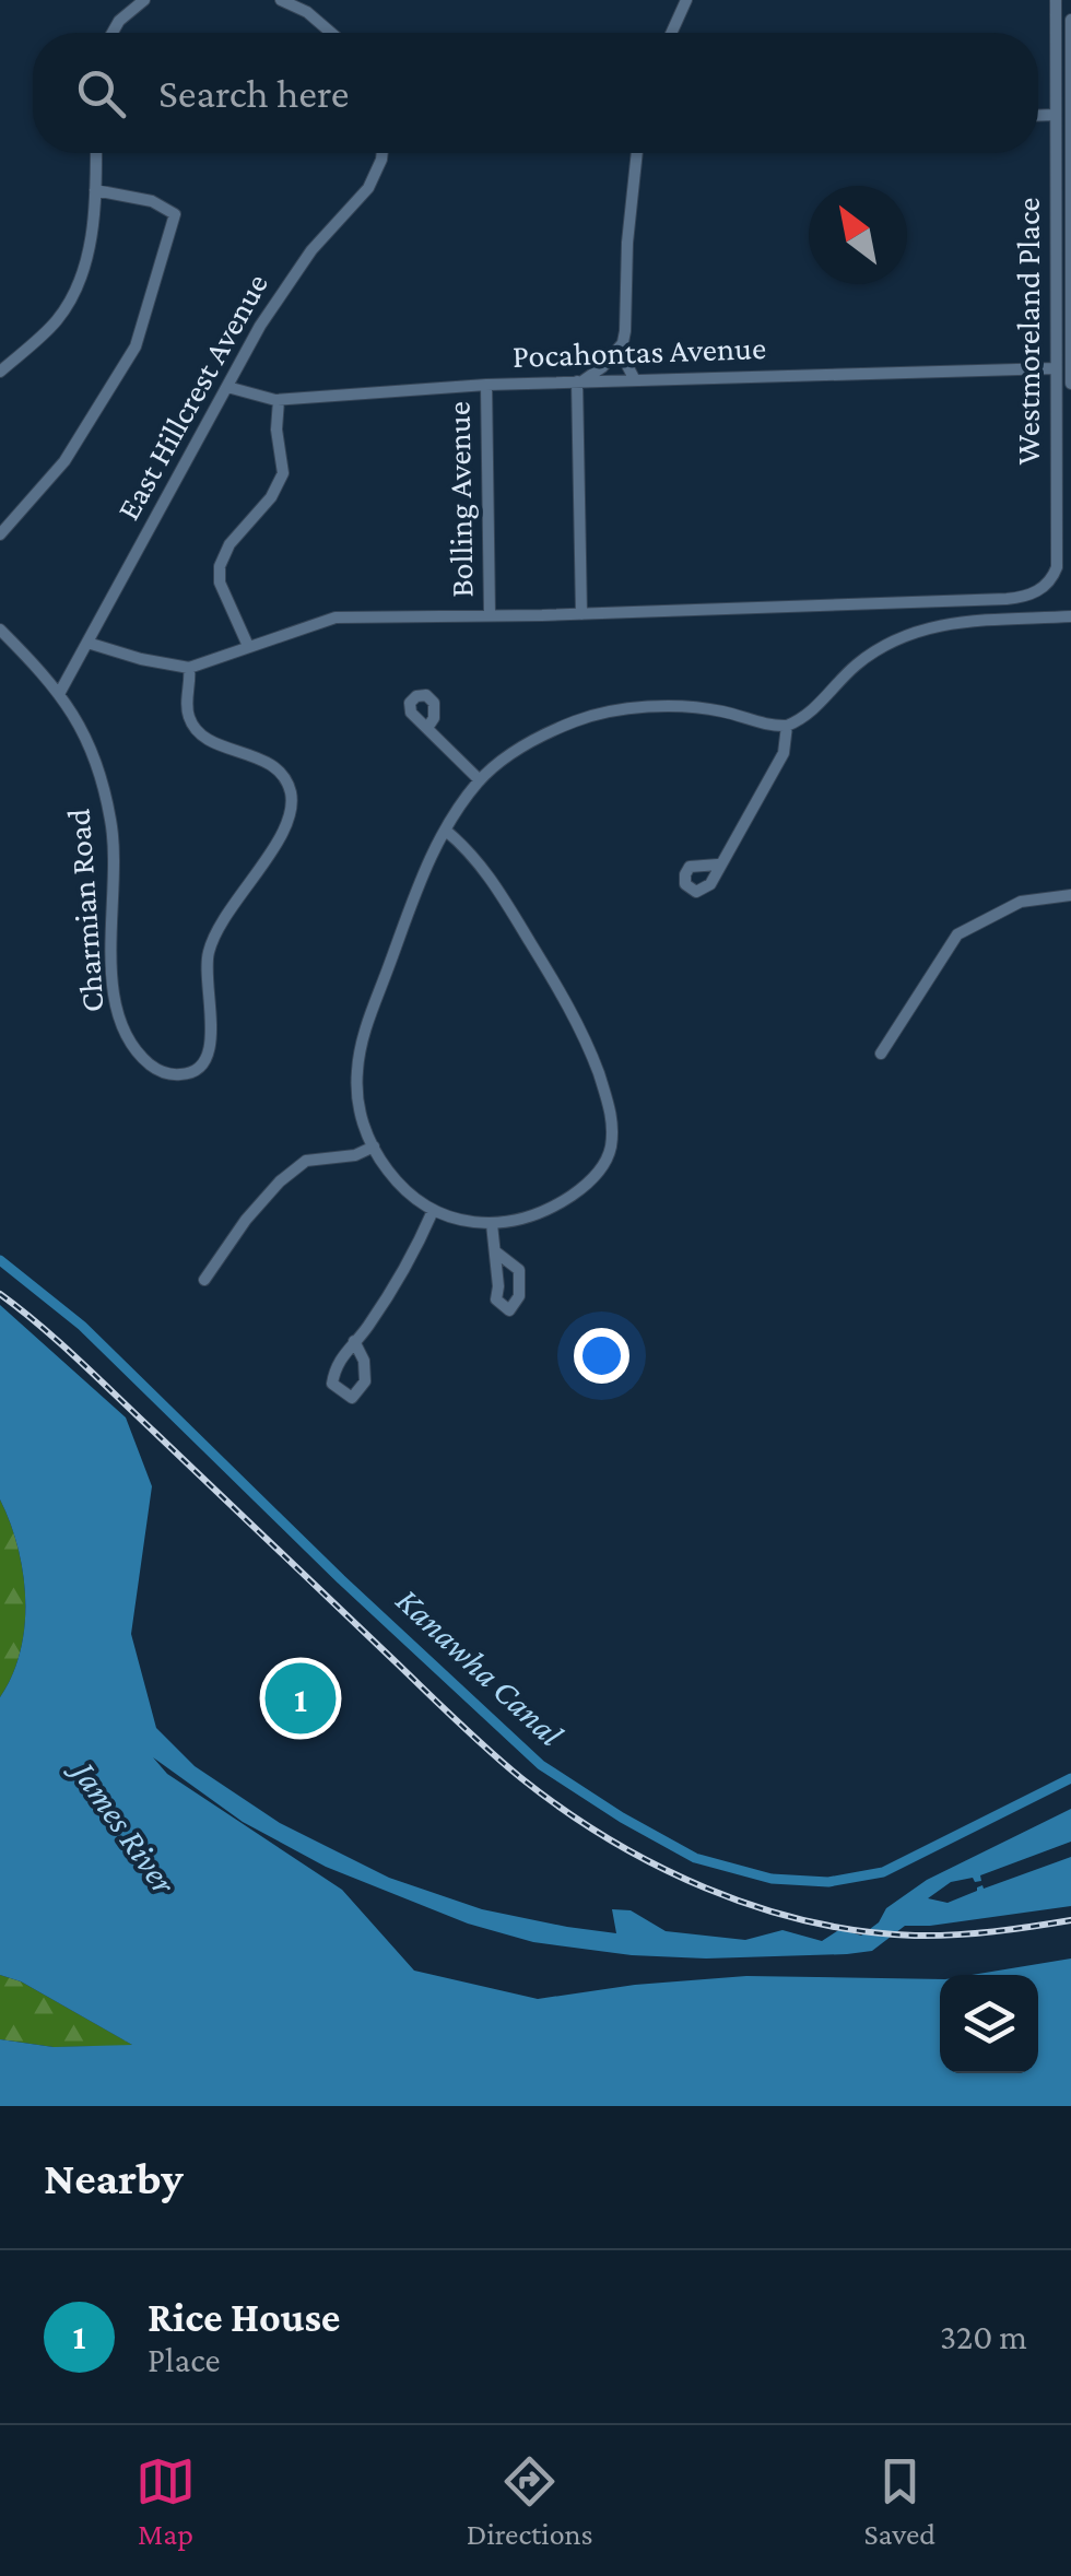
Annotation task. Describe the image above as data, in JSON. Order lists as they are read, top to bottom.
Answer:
{
  "streets": {
    "street": [
      "Westmoreland Place",
      "Pocahontas Avenue",
      "East Hillcrest Avenue",
      "Bolling Avenue",
      "Charmian Road"
    ]
  },
  "crossings": [
    ["Westmoreland Place", "Pocahontas Avenue"],
    ["Pocahontas Avenue", "East Hillcrest Avenue"],
    ["Pocahontas Avenue", "Bolling Avenue"],
    ["East Hillcrest Avenue", "Charmian Road"]
  ],
  "water": ["Kanawha Canal", "James River"],
  "north": "top left",
  "page": {
    "search": "Search here",
    "pins": "1",
    "heading": "Nearby",
    "list": [
      {
        "mark": "1",
        "name": "Rice House",
        "note": "Place",
        "value": "320 m"
      }
    ],
    "nav": ["Map", "Directions", "Saved"]
  }
}
